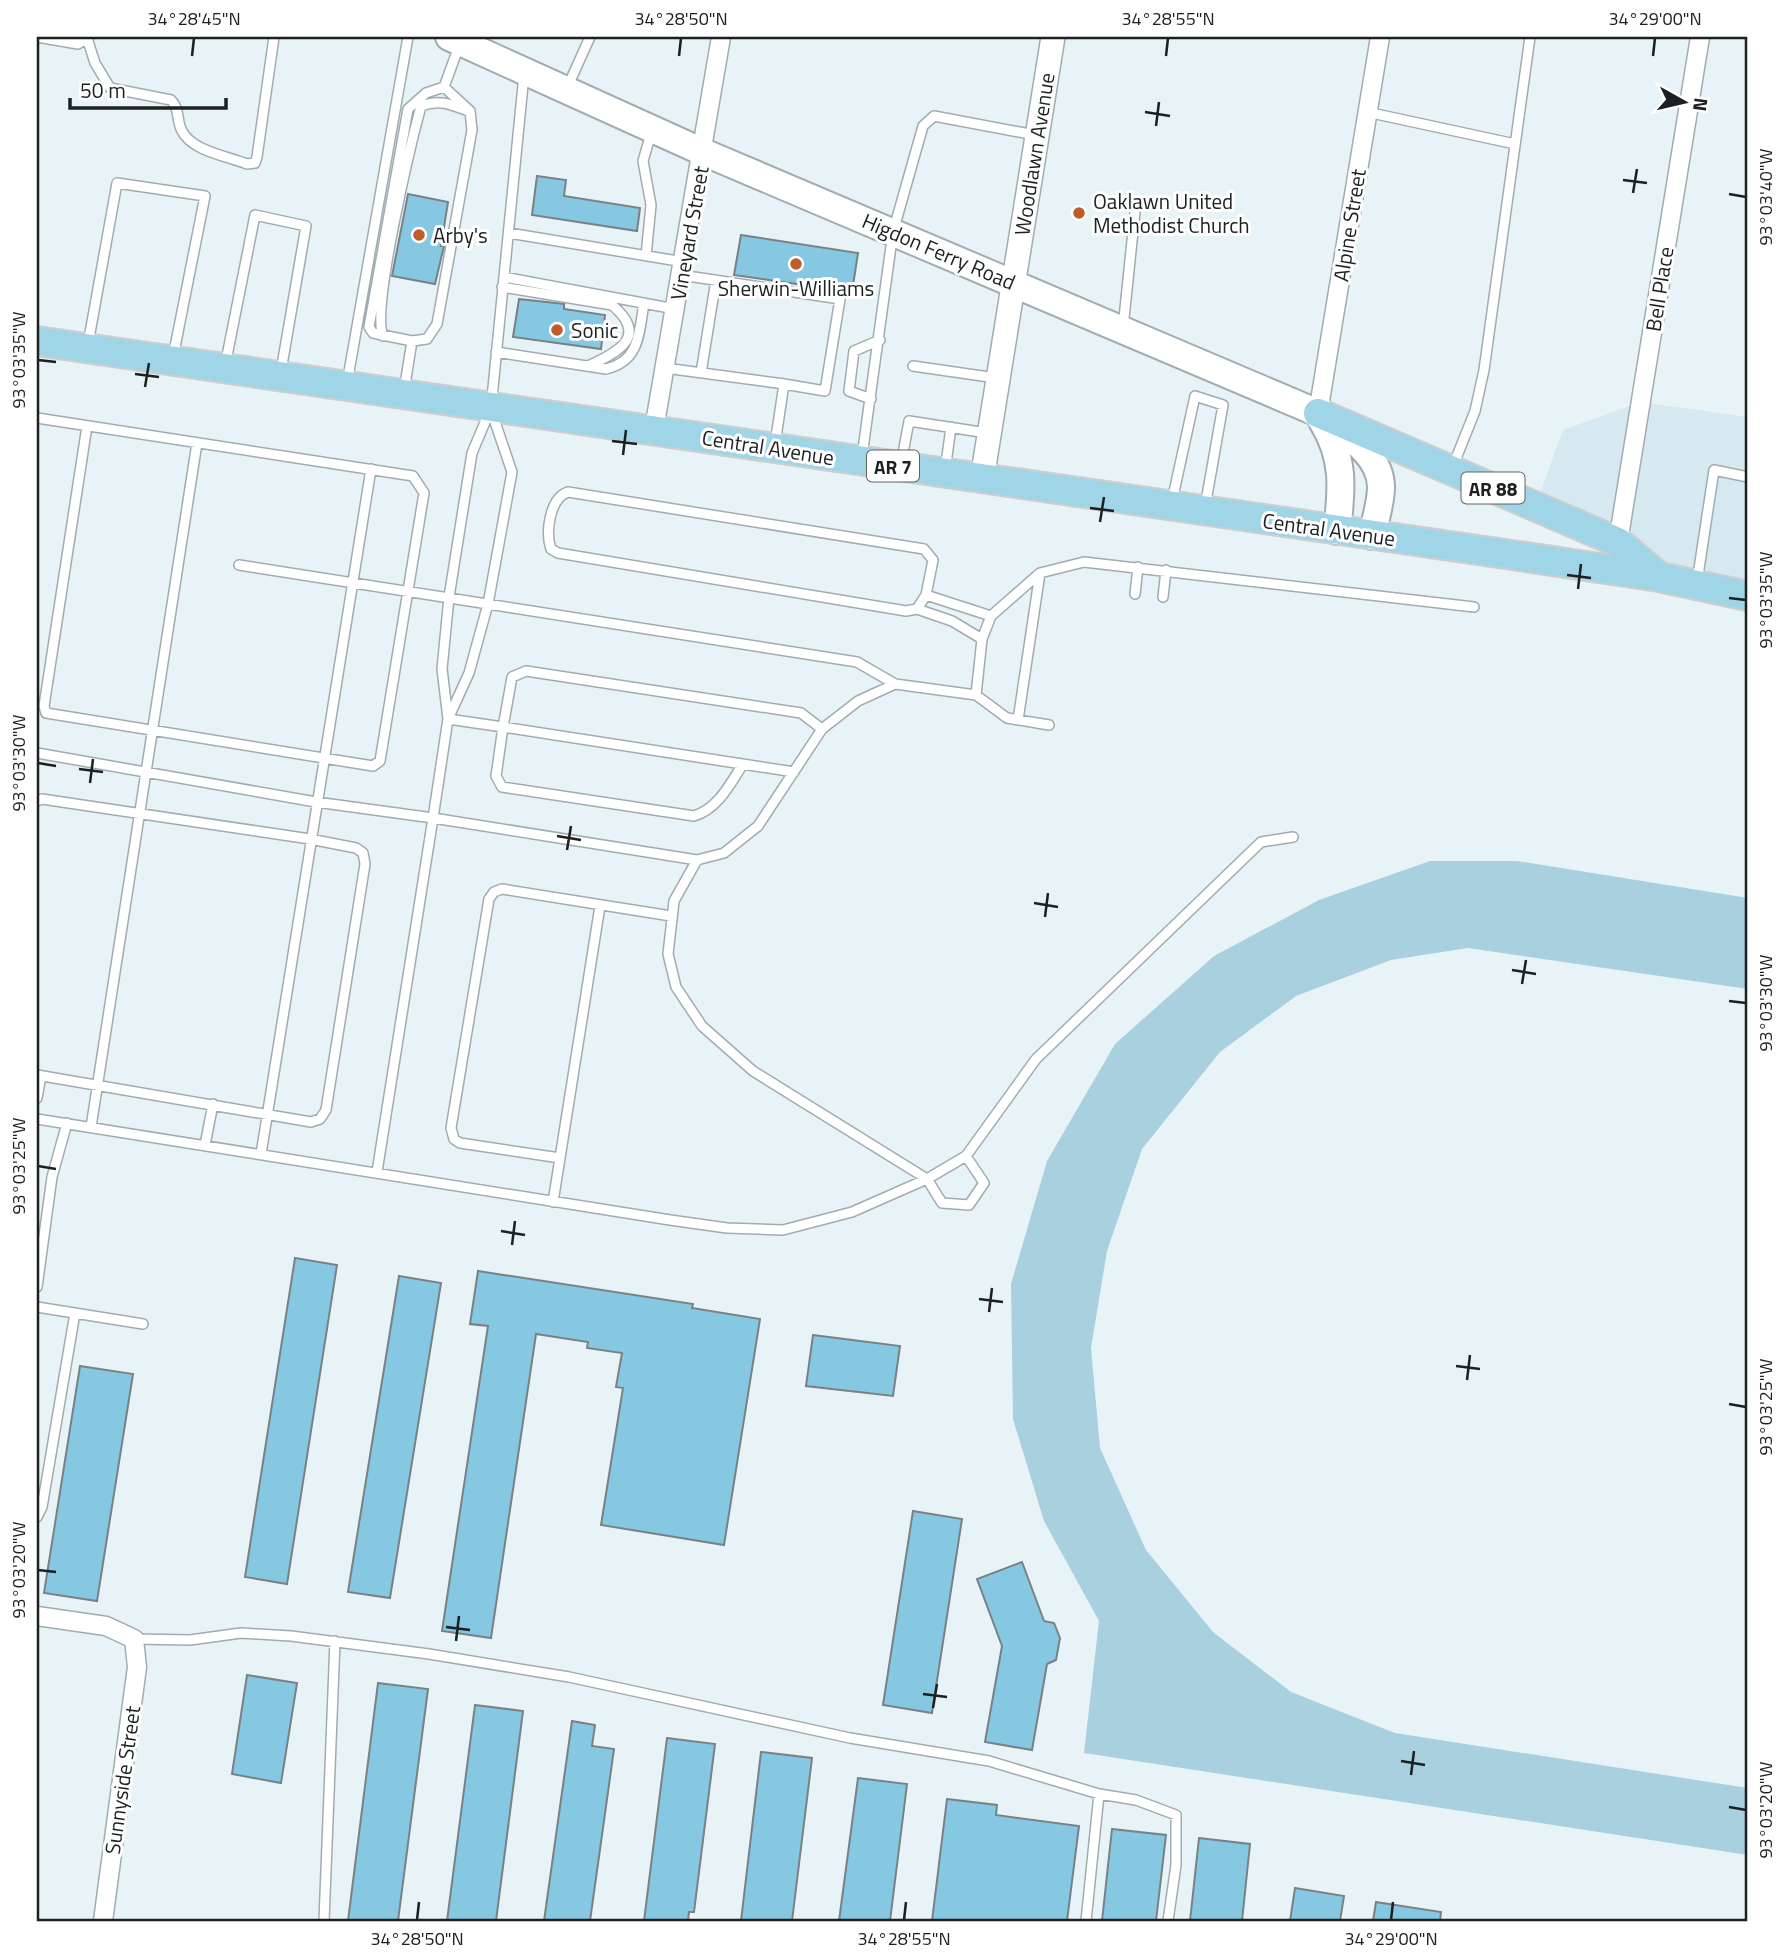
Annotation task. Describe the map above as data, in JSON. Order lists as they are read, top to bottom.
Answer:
{
  "streets": {
    "main road": [
      "Higdon Ferry Road",
      "Central Avenue",
      "AR 7",
      "AR 88"
    ],
    "street": [
      "Woodlawn Avenue",
      "Alpine Street",
      "Vineyard Street",
      "Bell Place",
      "Sunnyside Street"
    ]
  },
  "crossings": [
    ["Woodlawn Avenue", "Higdon Ferry Road"],
    ["Woodlawn Avenue", "Central Avenue"],
    ["Alpine Street", "Higdon Ferry Road"],
    ["Alpine Street", "AR 88"],
    ["Vineyard Street", "Higdon Ferry Road"],
    ["Vineyard Street", "Central Avenue"],
    ["Higdon Ferry Road", "Central Avenue"],
    ["Higdon Ferry Road", "AR 88"],
    ["Bell Place", "AR 88"],
    ["Central Avenue", "AR 88"]
  ],
  "places": [
    "Oaklawn United Methodist Church",
    "Arby's",
    "Sherwin-Williams",
    "Sonic"
  ],
  "scale_bar": "50 m",
  "north": "right",
  "coordinates": [
    "34°28'45\"N",
    "34°28'50\"N",
    "34°28'55\"N",
    "34°29'00\"N",
    "93°03'40\"W",
    "93°03'35\"W",
    "93°03'30\"W",
    "93°03'25\"W",
    "93°03'20\"W"
  ]
}
